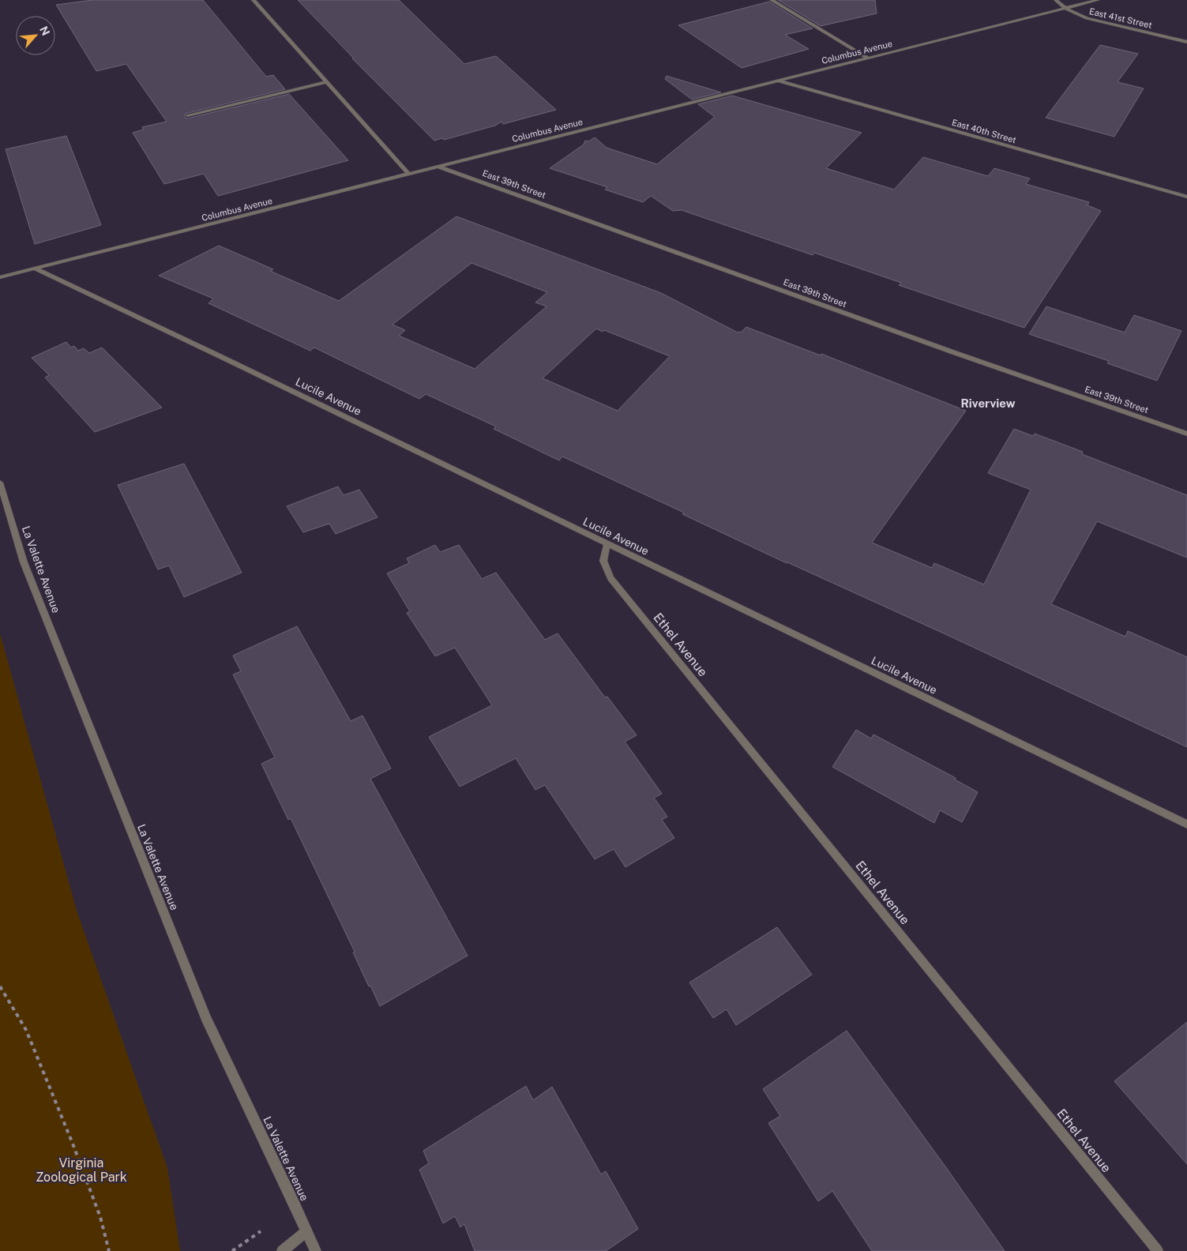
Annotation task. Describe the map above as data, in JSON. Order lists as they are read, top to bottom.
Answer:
{
  "streets": {
    "street": [
      "East 41st Street",
      "Columbus Avenue",
      "East 40th Street",
      "East 39th Street",
      "Lucile Avenue",
      "La Valette Avenue",
      "Ethel Avenue"
    ]
  },
  "crossings": [
    ["East 41st Street", "Columbus Avenue"],
    ["Columbus Avenue", "East 40th Street"],
    ["Columbus Avenue", "East 39th Street"],
    ["Columbus Avenue", "Lucile Avenue"],
    ["Lucile Avenue", "Ethel Avenue"]
  ],
  "districts": ["Riverview"],
  "parks": ["Virginia Zoological Park"],
  "north": "top right"
}
